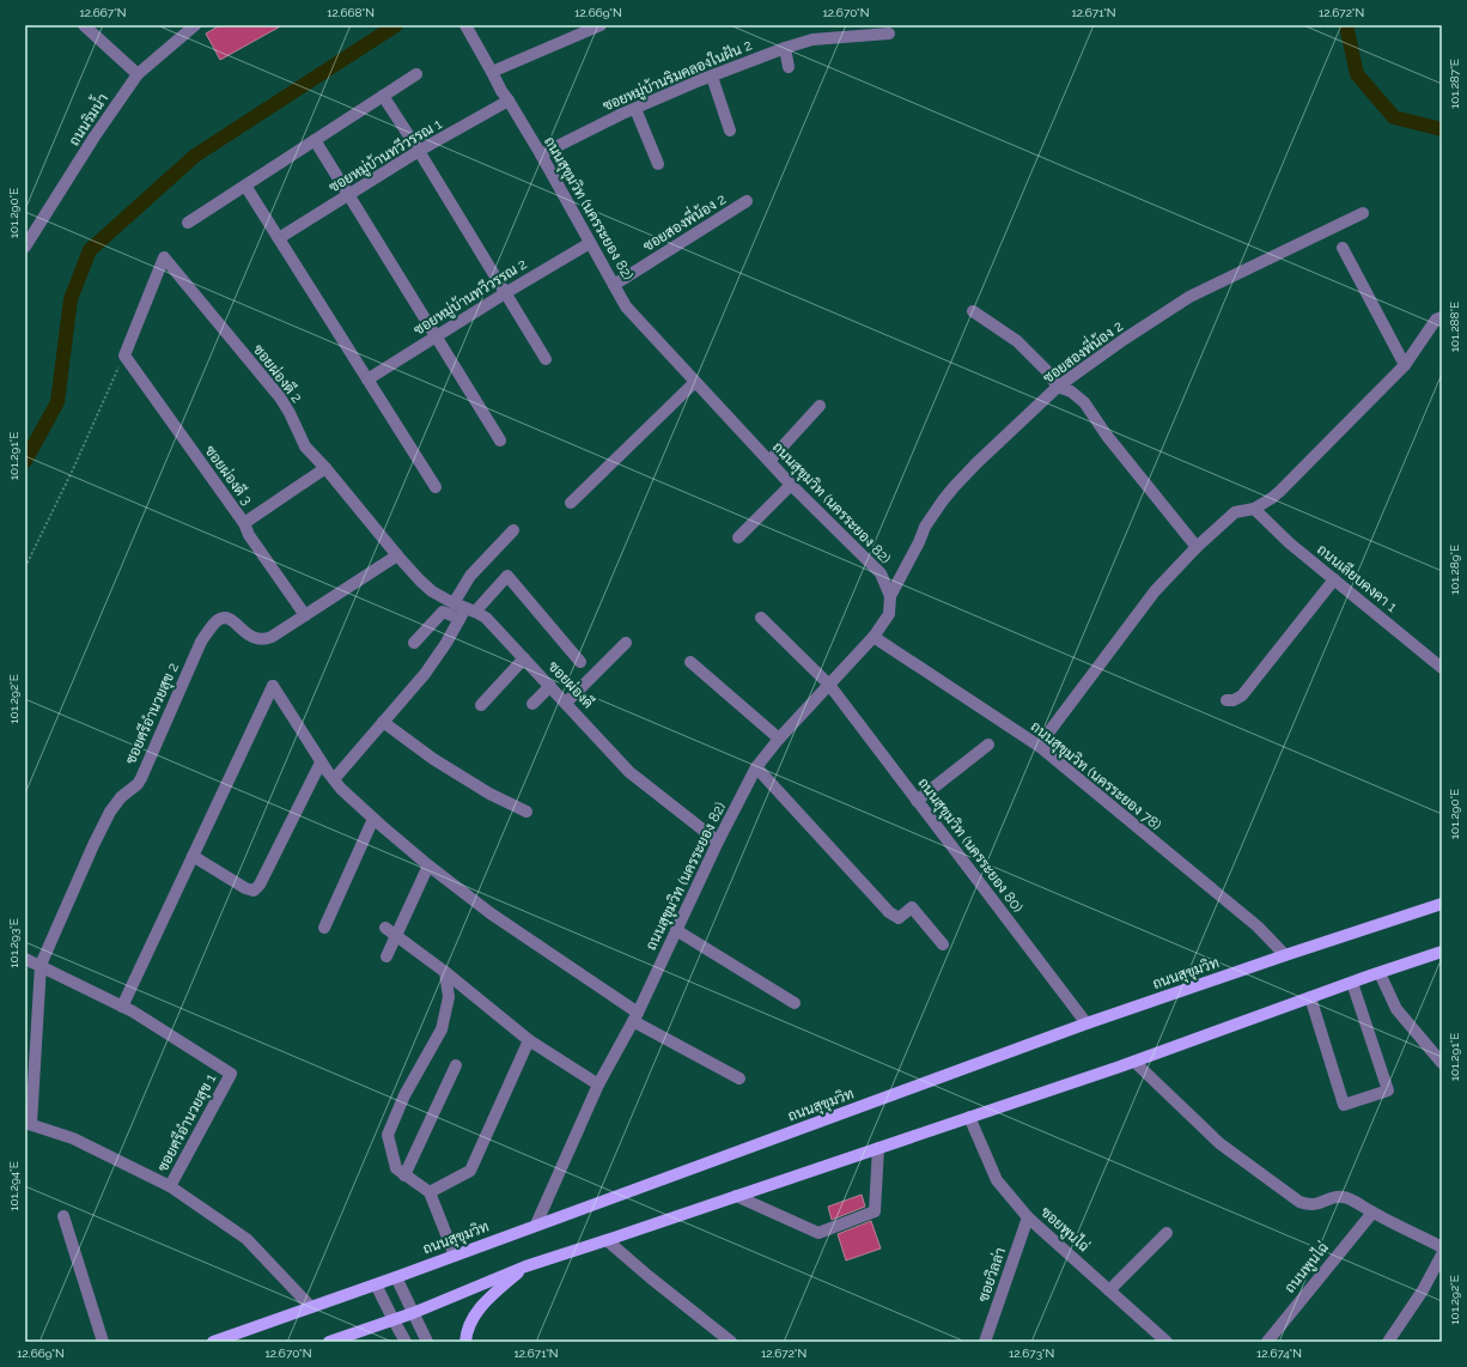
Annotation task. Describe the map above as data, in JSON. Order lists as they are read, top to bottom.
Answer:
{
  "streets": {
    "main road": ["ถนนสุขุมวิท"],
    "street": [
      "ซอยหมู่บ้านริมคลองในฝัน 2",
      "ถนนริมน้ำ",
      "ซอยหมู่บ้านทวีวรรณ 1",
      "ถนนสุขุมวิท (นครระยอง 82)",
      "ซอยสองพี่น้อง 2",
      "ซอยหมู่บ้านทวีวรรณ 2",
      "ซอยผ่องดี 2",
      "ซอยผ่องดี 3",
      "ถนนเลียบคงคา 1",
      "ซอยผ่องดี",
      "ซอยศรีอำนวยสุข 2",
      "ถนนสุขุมวิท (นครระยอง 78)",
      "ถนนสุขุมวิท (นครระยอง 80)",
      "ซอยศรีอำนวยสุข 1",
      "ซอยพูนไฉ่",
      "ถนนพูนไฉ่",
      "ซอยวิลล่า"
    ]
  },
  "crossings": [
    ["ซอยหมู่บ้านริมคลองในฝัน 2", "ถนนสุขุมวิท (นครระยอง 82)"],
    ["ซอยหมู่บ้านทวีวรรณ 1", "ถนนสุขุมวิท (นครระยอง 82)"],
    ["ถนนสุขุมวิท (นครระยอง 82)", "ซอยสองพี่น้อง 2"],
    ["ถนนสุขุมวิท (นครระยอง 82)", "ซอยหมู่บ้านทวีวรรณ 2"],
    ["ถนนสุขุมวิท (นครระยอง 82)", "ซอยผ่องดี"],
    ["ถนนสุขุมวิท (นครระยอง 82)", "ถนนสุขุมวิท (นครระยอง 78)"],
    ["ถนนสุขุมวิท (นครระยอง 82)", "ถนนสุขุมวิท (นครระยอง 80)"],
    ["ถนนสุขุมวิท (นครระยอง 82)", "ถนนสุขุมวิท"],
    ["ซอยผ่องดี 2", "ซอยผ่องดี 3"],
    ["ซอยผ่องดี 2", "ซอยผ่องดี"],
    ["ซอยผ่องดี 2", "ซอยศรีอำนวยสุข 2"],
    ["ซอยผ่องดี 3", "ซอยศรีอำนวยสุข 2"],
    ["ซอยผ่องดี", "ซอยศรีอำนวยสุข 2"],
    ["ถนนสุขุมวิท (นครระยอง 78)", "ถนนสุขุมวิท"],
    ["ถนนสุขุมวิท (นครระยอง 80)", "ถนนสุขุมวิท"],
    ["ซอยพูนไฉ่", "ซอยวิลล่า"]
  ],
  "coordinates": [
    "12.667°N",
    "12.668°N",
    "12.669°N",
    "12.670°N",
    "12.671°N",
    "12.672°N",
    "101.287°E",
    "101.290°E",
    "101.288°E",
    "101.291°E",
    "101.289°E",
    "101.292°E",
    "101.293°E",
    "101.294°E",
    "12.673°N",
    "12.674°N"
  ]
}
